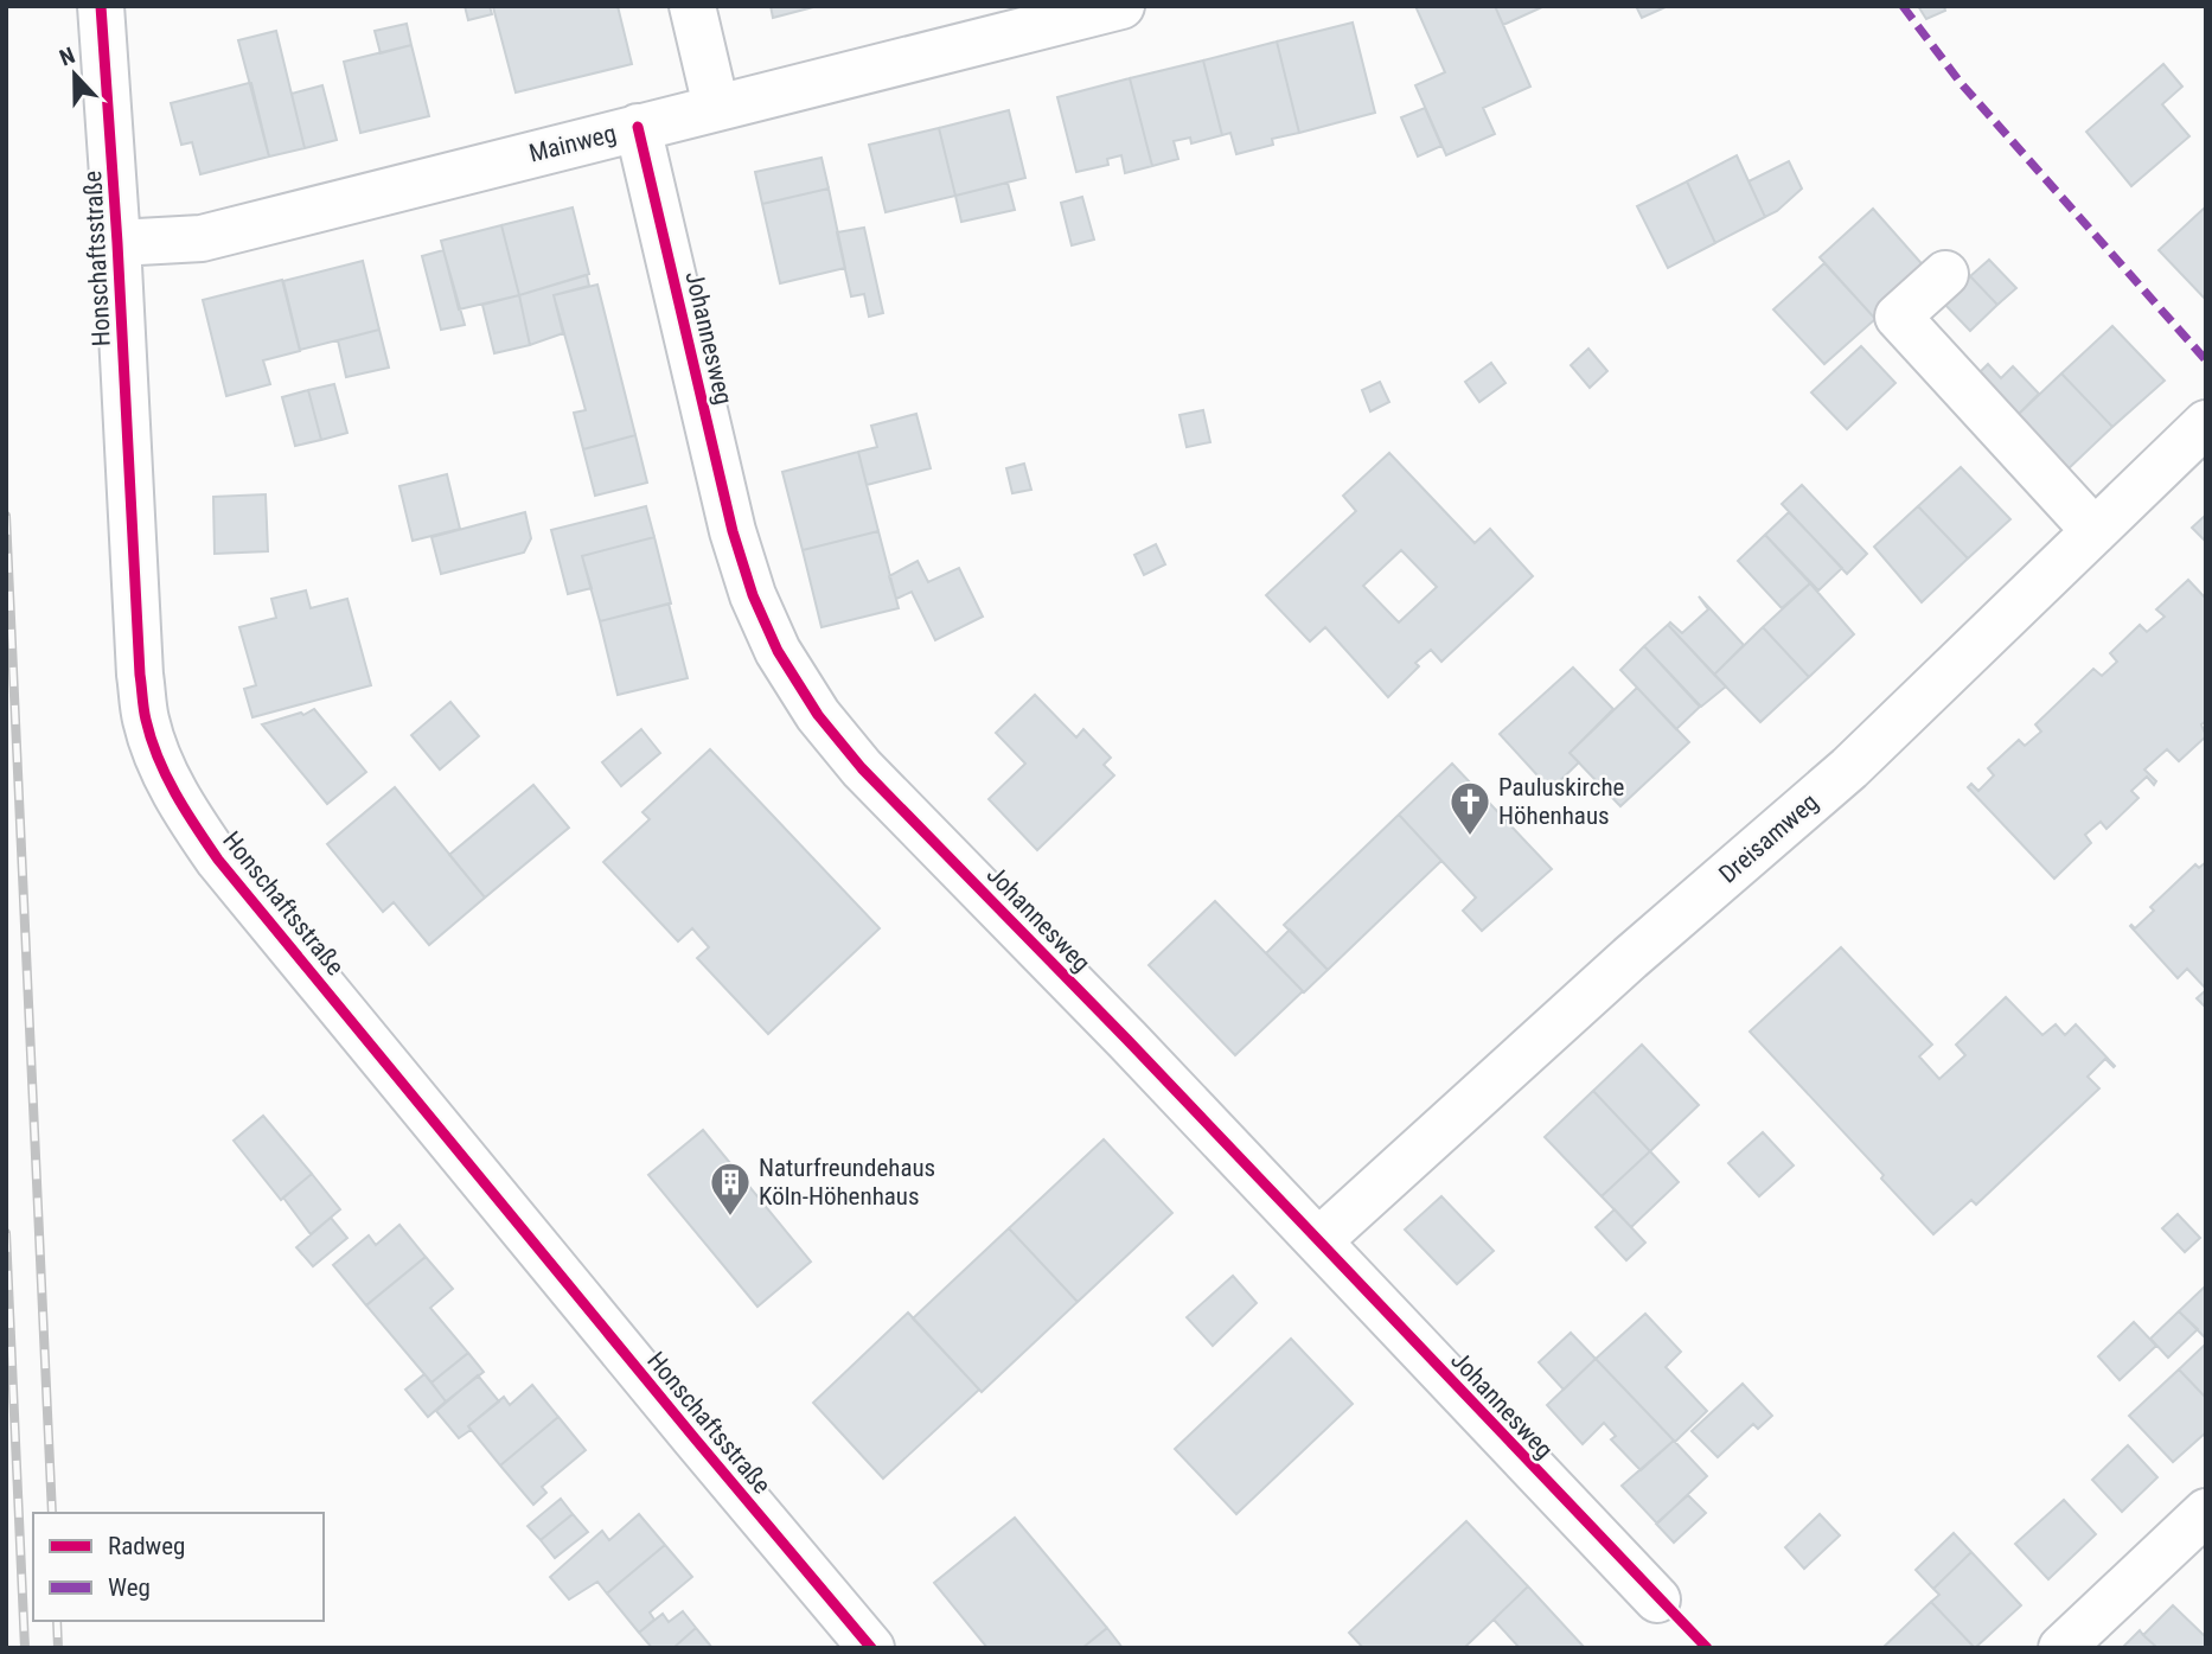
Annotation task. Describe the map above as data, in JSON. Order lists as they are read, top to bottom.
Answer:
{
  "streets": {
    "street": [
      "Mainweg",
      "Honschaftsstraße",
      "Johannesweg",
      "Dreisamweg"
    ]
  },
  "crossings": [
    ["Mainweg", "Honschaftsstraße"],
    ["Mainweg", "Johannesweg"],
    ["Johannesweg", "Dreisamweg"]
  ],
  "places": {
    "church": ["Pauluskirche Höhenhaus"],
    "building": ["Naturfreundehaus Köln-Höhenhaus"]
  },
  "legend": ["Radweg", "Weg"],
  "north": "top"
}
